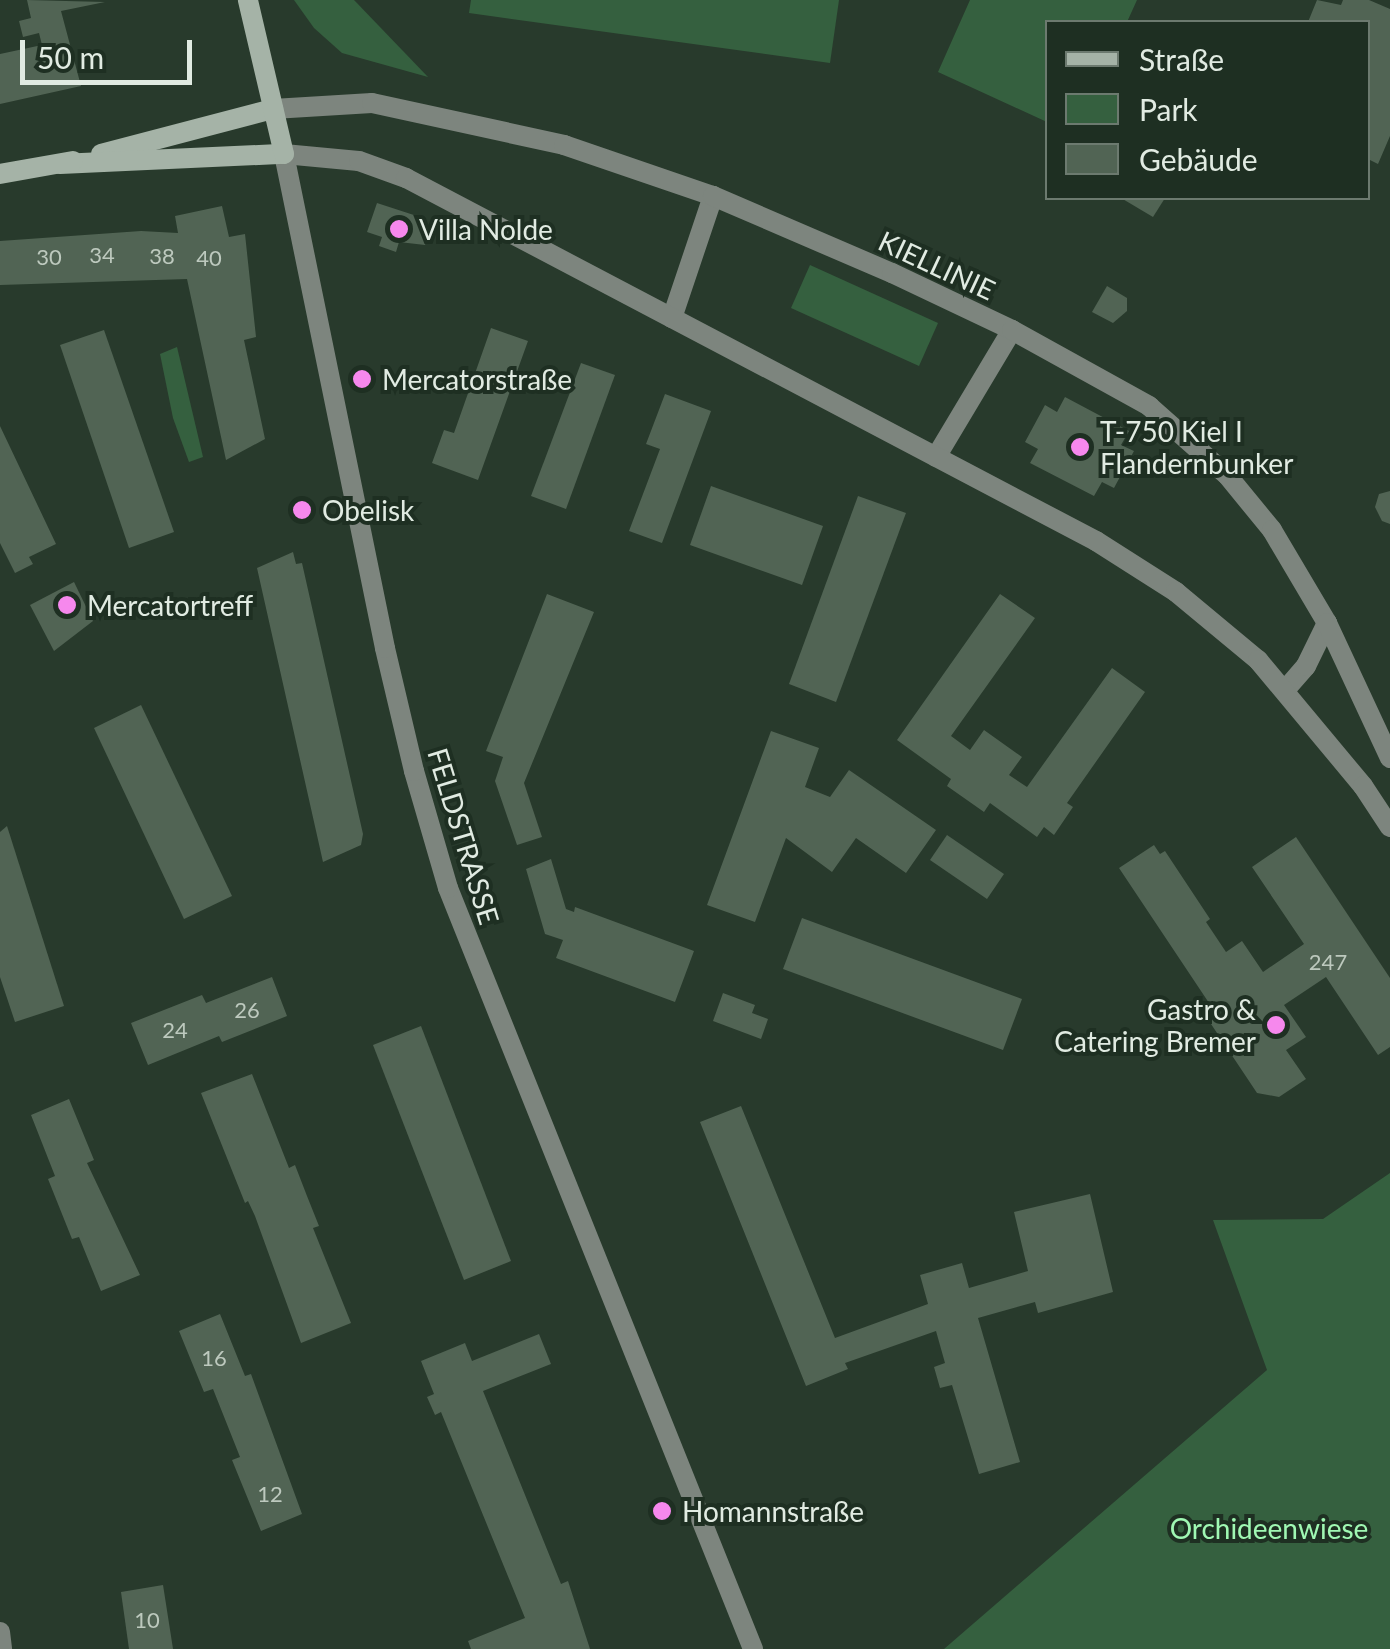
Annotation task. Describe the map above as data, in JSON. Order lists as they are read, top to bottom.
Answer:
{
  "streets": {
    "main road": ["FELDSTRASSE"],
    "street": ["KIELLINIE"]
  },
  "crossings": [
    ["KIELLINIE", "FELDSTRASSE"]
  ],
  "parks": ["Orchideenwiese"],
  "places": [
    "Villa Nolde",
    "Mercatorstraße",
    "T-750 Kiel I Flandernbunker",
    "Obelisk",
    "Mercatortreff",
    "Gastro & Catering Bremer",
    "Homannstraße"
  ],
  "house_numbers": [
    "34",
    "38",
    "30",
    "40",
    "247",
    "26",
    "24",
    "16",
    "12",
    "10"
  ],
  "legend": ["Straße", "Park", "Gebäude"],
  "scale_bar": "50 m"
}
